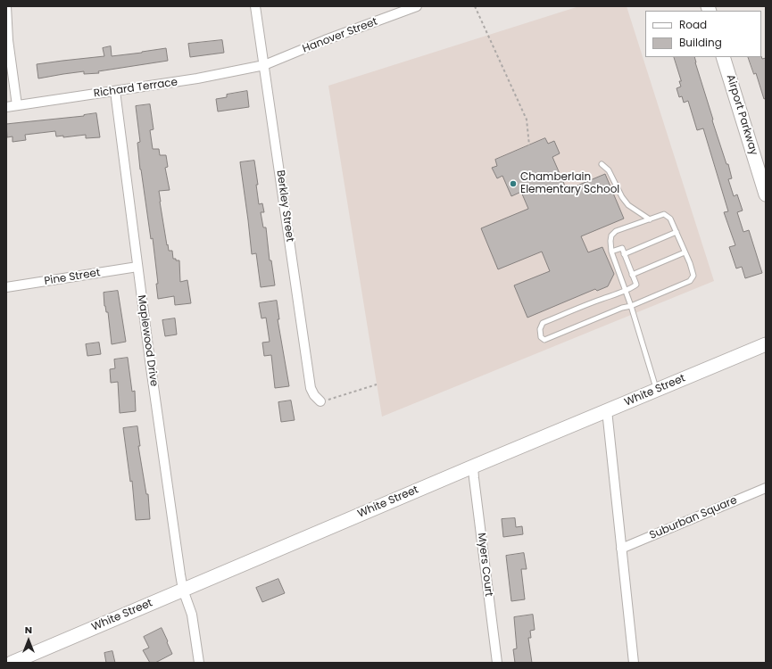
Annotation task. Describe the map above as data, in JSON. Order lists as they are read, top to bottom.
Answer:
{
  "streets": {
    "street": [
      "Hanover Street",
      "Richard Terrace",
      "Airport Parkway",
      "Berkley Street",
      "Pine Street",
      "Maplewood Drive",
      "White Street",
      "Suburban Square",
      "Myers Court"
    ]
  },
  "crossings": [
    ["Hanover Street", "Richard Terrace"],
    ["Hanover Street", "Berkley Street"],
    ["Richard Terrace", "Berkley Street"],
    ["Richard Terrace", "Maplewood Drive"],
    ["Pine Street", "Maplewood Drive"],
    ["Maplewood Drive", "White Street"],
    ["White Street", "Myers Court"]
  ],
  "places": ["Chamberlain Elementary School"],
  "legend": ["Road", "Building"],
  "north": "top"
}
